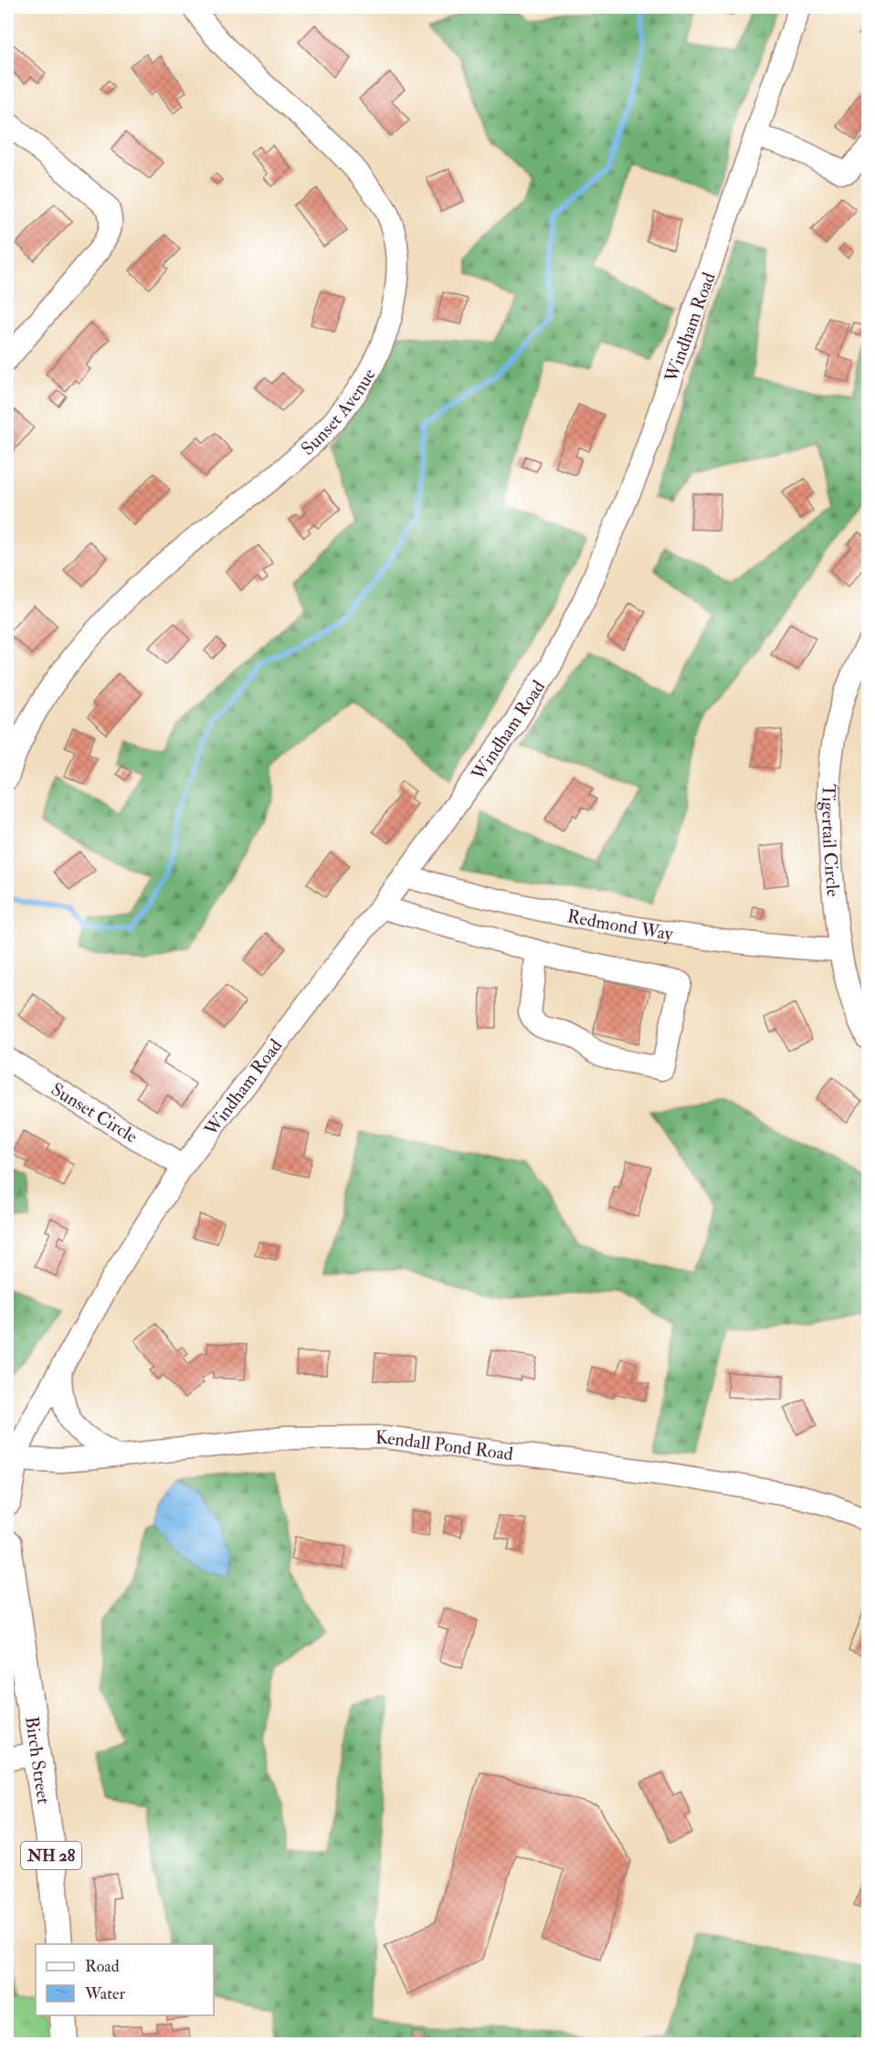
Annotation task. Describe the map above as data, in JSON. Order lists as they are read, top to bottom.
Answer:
{
  "streets": {
    "main road": ["Birch Street", "NH 28"],
    "street": [
      "Windham Road",
      "Sunset Avenue",
      "Tigertail Circle",
      "Redmond Way",
      "Sunset Circle",
      "Kendall Pond Road"
    ]
  },
  "crossings": [
    ["Windham Road", "Redmond Way"],
    ["Windham Road", "Sunset Circle"],
    ["Windham Road", "Kendall Pond Road"],
    ["Tigertail Circle", "Redmond Way"]
  ],
  "legend": ["Road", "Water"]
}
